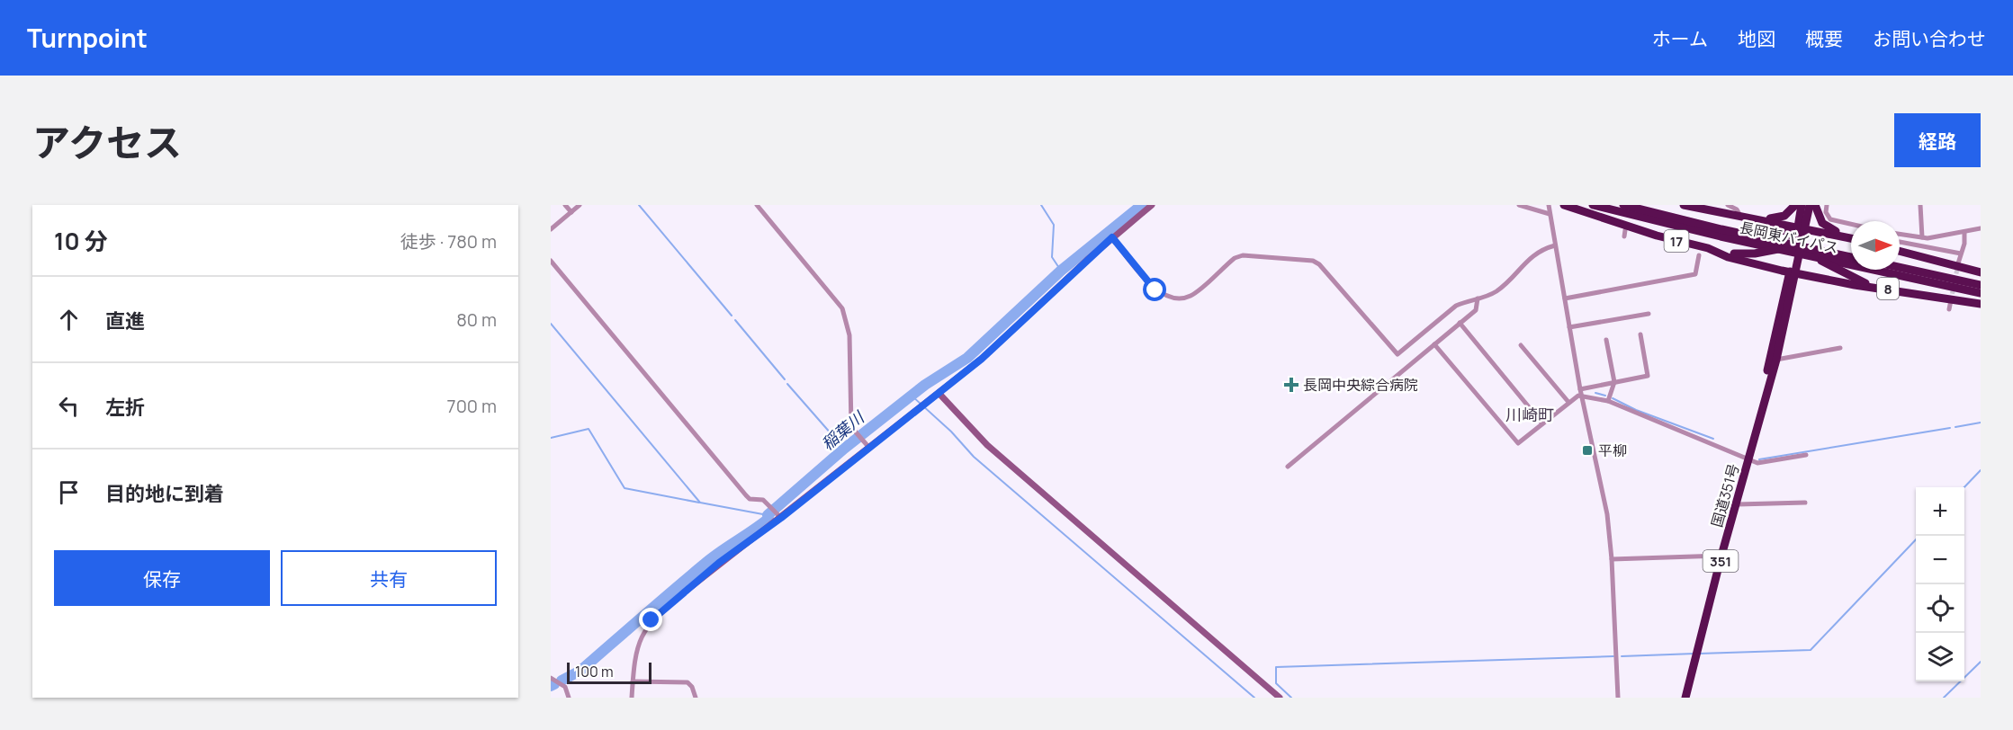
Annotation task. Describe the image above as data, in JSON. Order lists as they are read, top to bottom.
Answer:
{
  "streets": {
    "highway": [
      "長岡東バイパス",
      "17",
      "8",
      "国道351号",
      "351"
    ]
  },
  "crossings": [
    ["17", "8"],
    ["17", "国道351号"],
    ["8", "国道351号"]
  ],
  "districts": ["川崎町"],
  "water": ["稲葉川"],
  "places": {
    "health": ["長岡中央綜合病院"],
    "transit": ["平柳"]
  },
  "scale_bar": "100 m",
  "north": "right",
  "page": {
    "header": "Turnpoint",
    "nav": [
      "ホーム",
      "地図",
      "概要",
      "お問い合わせ"
    ],
    "title": "アクセス",
    "buttons": [
      "経路",
      ["保存", "共有"]
    ],
    "heading": ["10 分", "徒歩 · 780 m"],
    "list": [
      ["直進", "80 m"],
      ["左折", "700 m"],
      "目的地に到着"
    ],
    "map_buttons": ["+", "−"],
    "scale": "100 m"
  }
}
